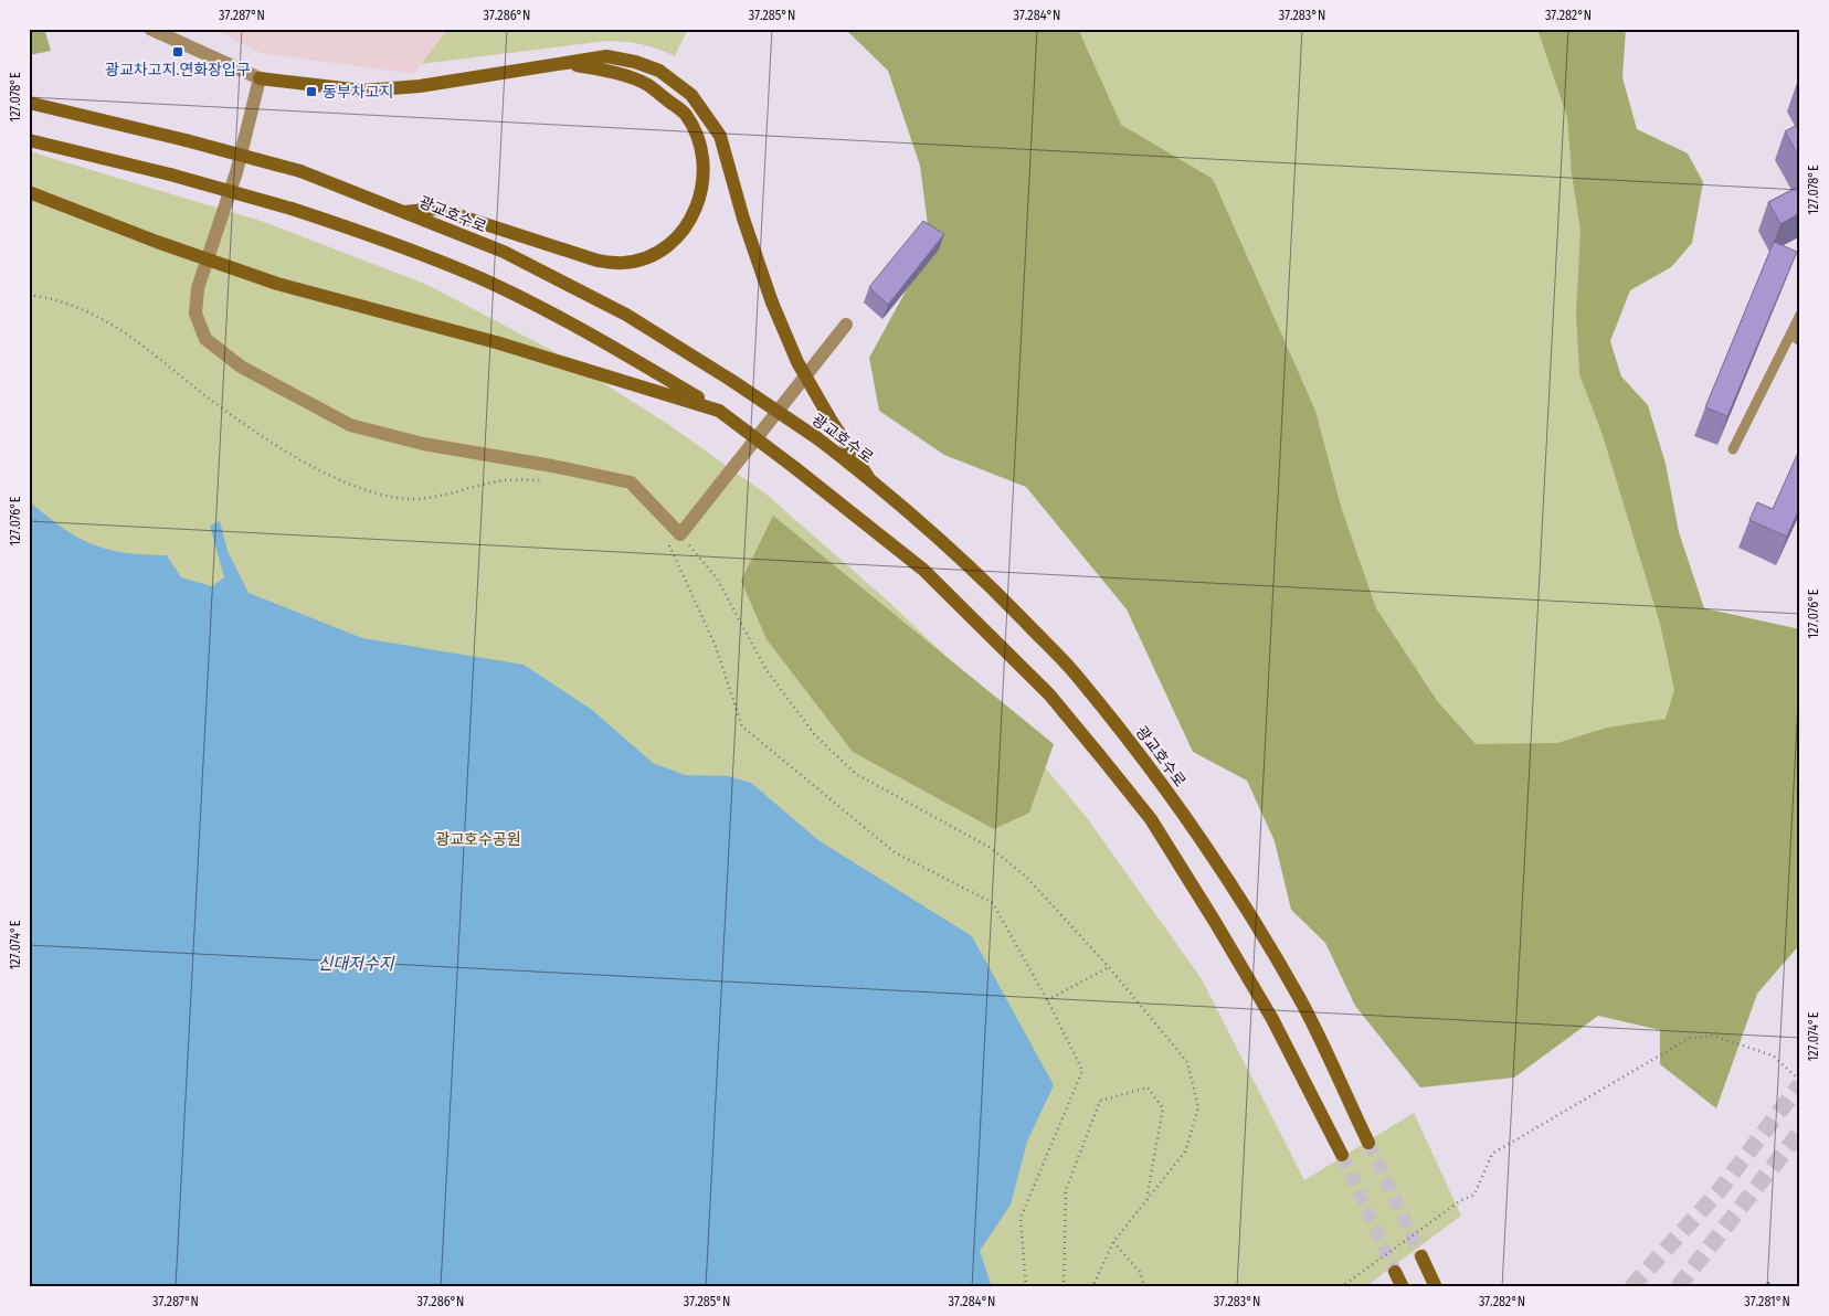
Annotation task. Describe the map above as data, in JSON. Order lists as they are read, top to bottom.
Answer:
{
  "streets": {
    "main road": ["광교호수로"]
  },
  "water": ["신대저수지"],
  "parks": ["광교호수공원"],
  "places": {
    "transit": ["광교차고지.연화장입구", "동부차고지"]
  },
  "coordinates": [
    "37.287°N",
    "37.286°N",
    "37.285°N",
    "37.284°N",
    "37.283°N",
    "37.282°N",
    "127.078°E",
    "127.076°E",
    "127.074°E",
    "37.281°N"
  ]
}
